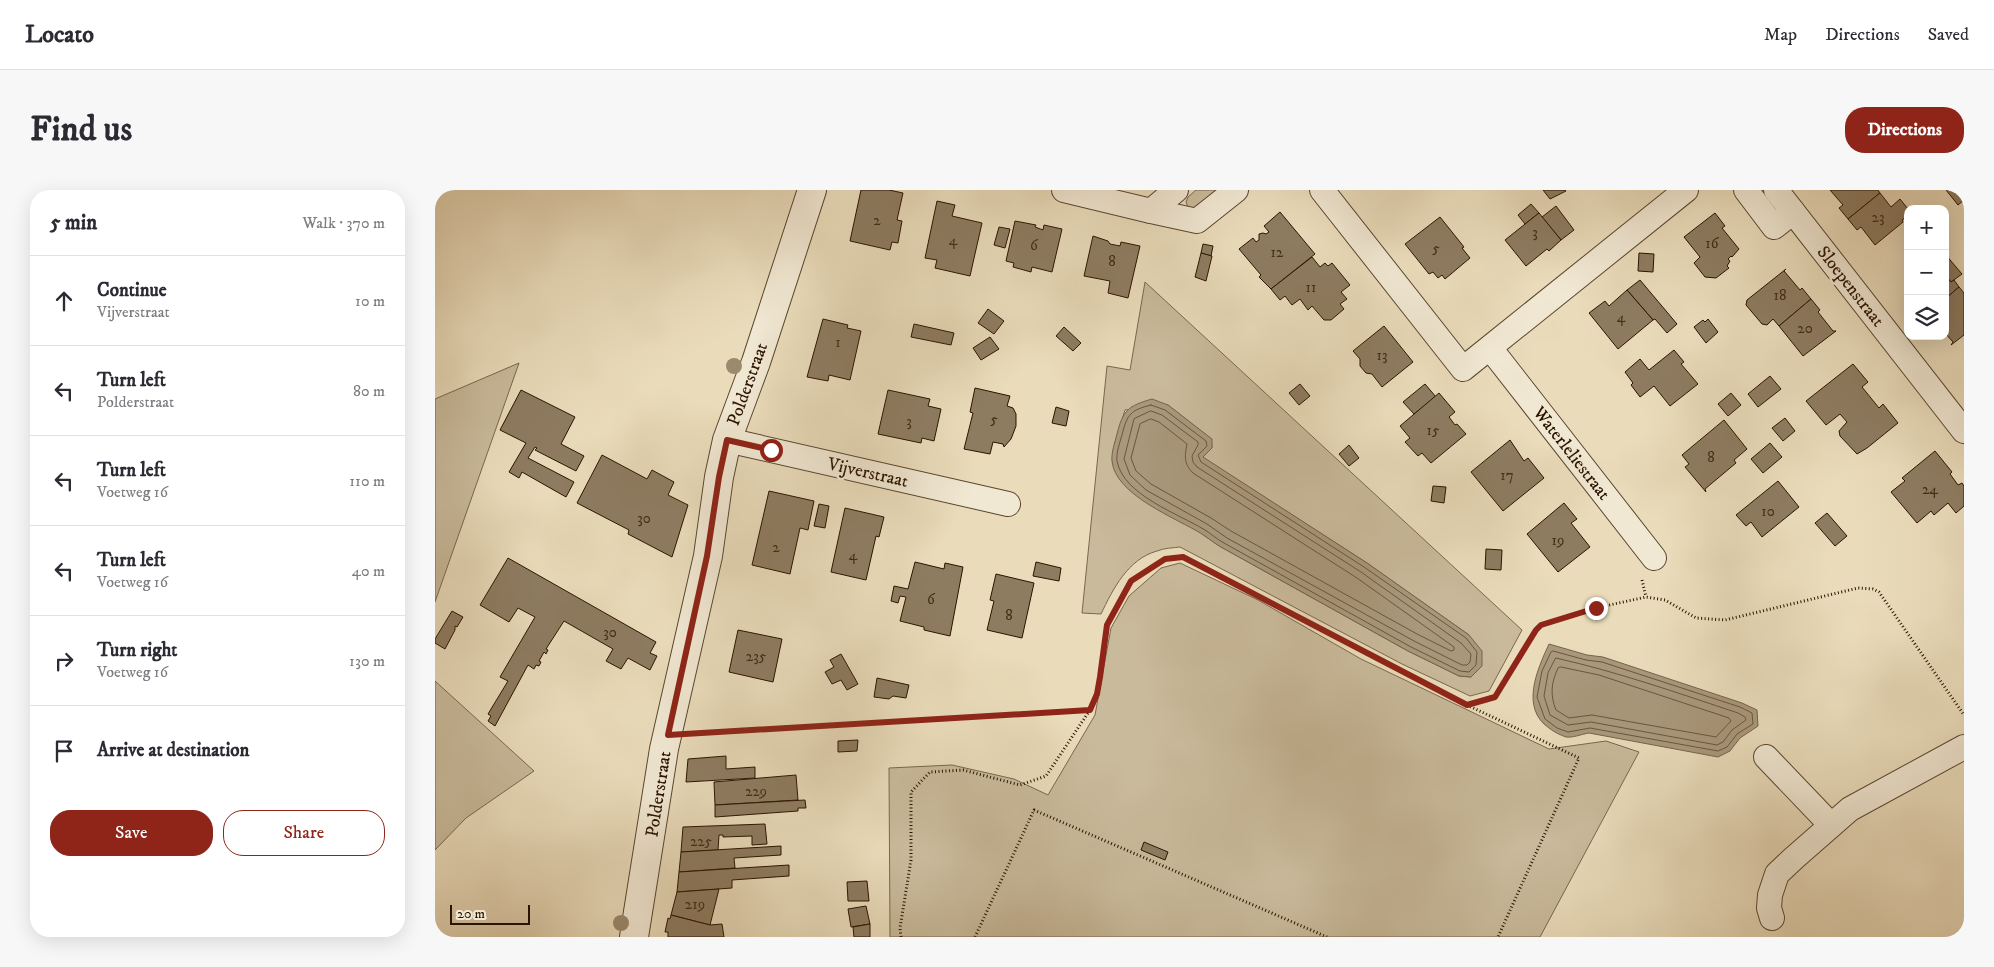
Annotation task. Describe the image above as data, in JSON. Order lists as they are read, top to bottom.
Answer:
{
  "streets": {
    "street": [
      "Sloepenstraat",
      "Polderstraat",
      "Waterleliestraat",
      "Vijverstraat"
    ]
  },
  "crossings": [
    ["Polderstraat", "Vijverstraat"]
  ],
  "house_numbers": [
    "23",
    "2",
    "3",
    "4",
    "16",
    "6",
    "5",
    "12",
    "8",
    "11",
    "18",
    "4",
    "20",
    "1",
    "13",
    "5",
    "3",
    "15",
    "8",
    "17",
    "24",
    "10",
    "30",
    "19",
    "2",
    "4",
    "6",
    "8",
    "30",
    "235",
    "229",
    "225",
    "219"
  ],
  "scale_bar": "20 m",
  "page": {
    "header": "Locato",
    "nav": ["Map", "Directions", "Saved"],
    "buttons": [
      "Directions",
      ["Save", "Share"]
    ],
    "title": "Find us",
    "heading": ["5 min", "Walk · 370 m"],
    "map_buttons": ["+", "−"],
    "list": [
      ["Continue", "Vijverstraat", "10 m"],
      ["Turn left", "Polderstraat", "80 m"],
      ["Turn left", "Voetweg 16", "110 m"],
      ["Turn left", "Voetweg 16", "40 m"],
      ["Turn right", "Voetweg 16", "130 m"],
      "Arrive at destination"
    ],
    "scale": "20 m"
  }
}
